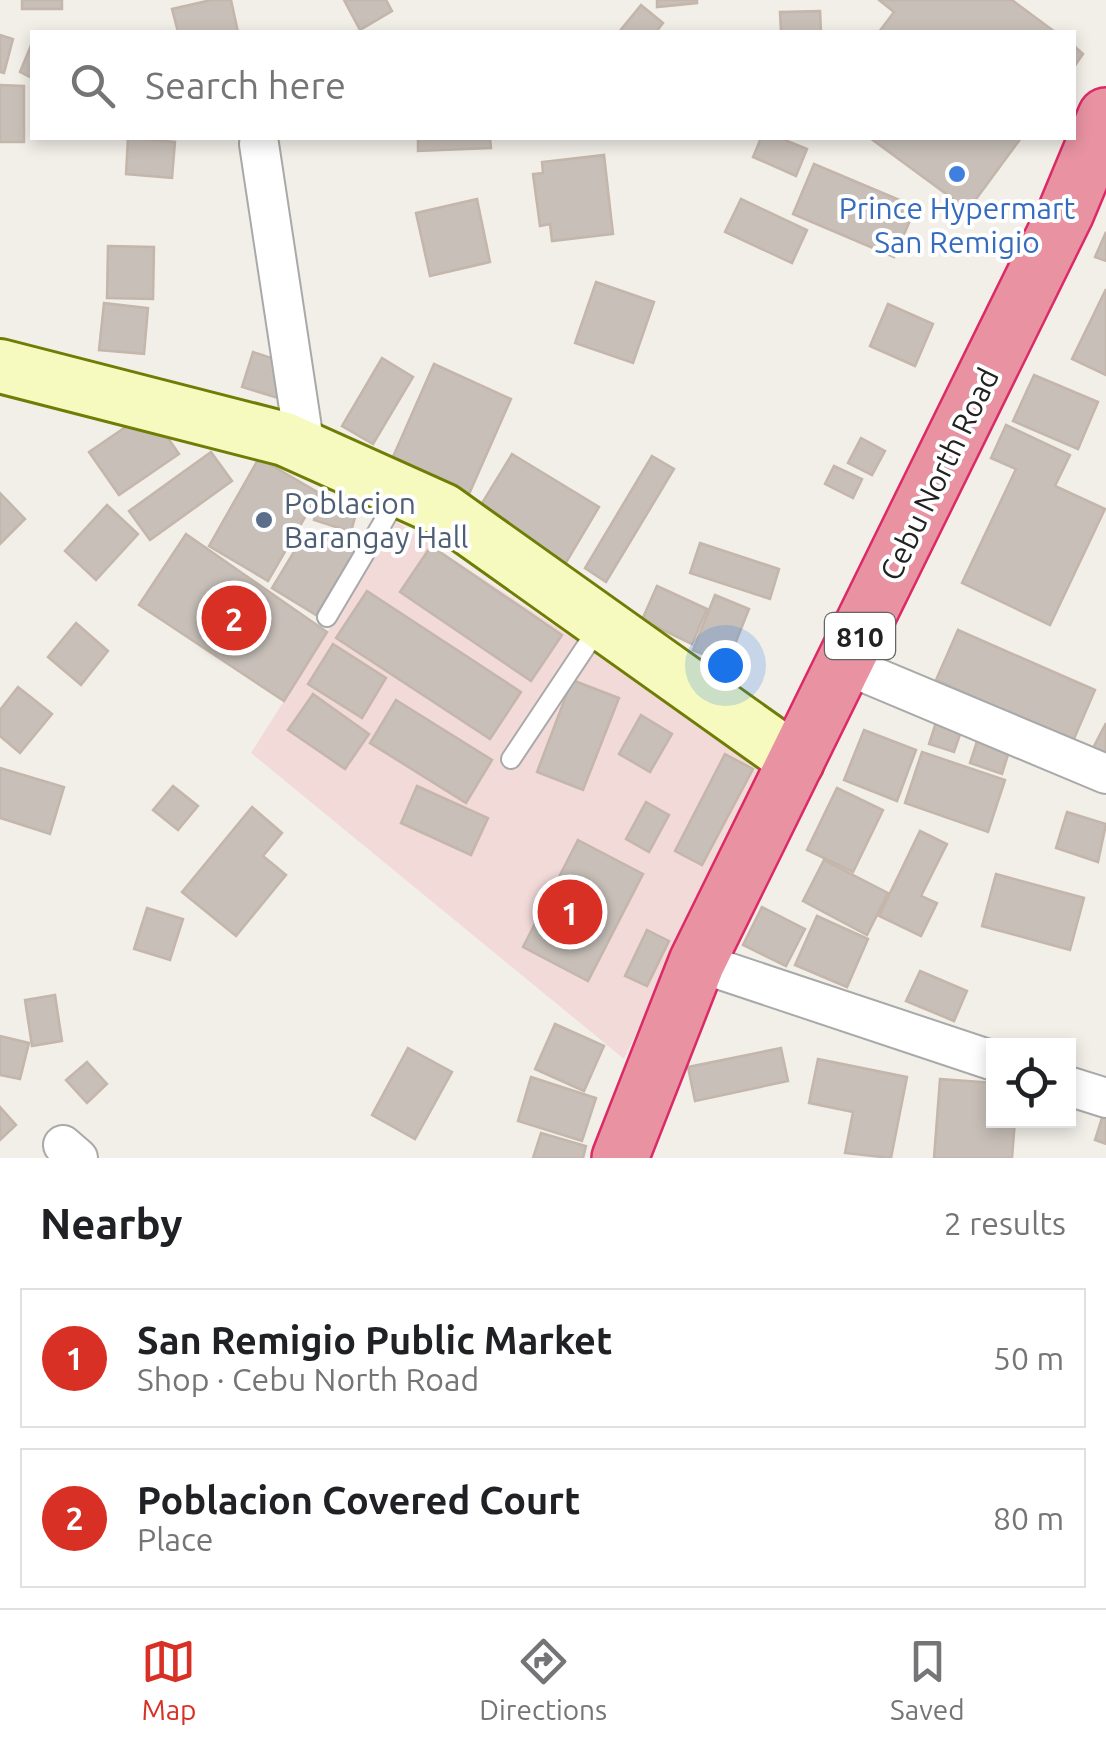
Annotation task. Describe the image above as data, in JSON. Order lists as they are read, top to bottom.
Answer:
{
  "streets": {
    "highway": ["Cebu North Road", "810"]
  },
  "places": ["Prince Hypermart San Remigio", "Poblacion Barangay Hall"],
  "page": {
    "search": "Search here",
    "pins": ["2", "1"],
    "heading": ["Nearby", "2 results"],
    "list": [
      {
        "mark": "1",
        "name": "San Remigio Public Market",
        "note": "Shop · Cebu North Road",
        "value": "50 m"
      },
      {
        "mark": "2",
        "name": "Poblacion Covered Court",
        "note": "Place",
        "value": "80 m"
      }
    ],
    "nav": ["Map", "Directions", "Saved"]
  }
}
